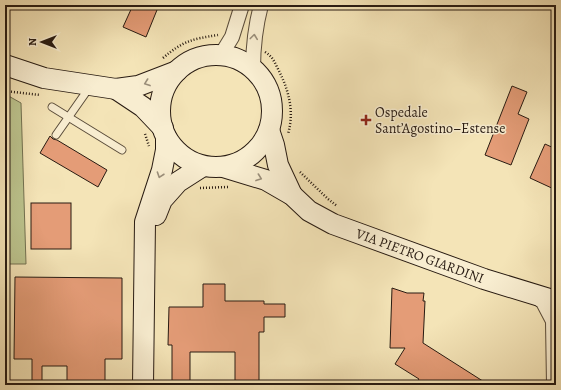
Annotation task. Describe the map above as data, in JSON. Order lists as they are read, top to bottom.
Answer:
{
  "streets": {
    "main road": ["VIA PIETRO GIARDINI"]
  },
  "places": {
    "health": ["Ospedale Sant’Agostino–Estense"]
  },
  "north": "left"
}
